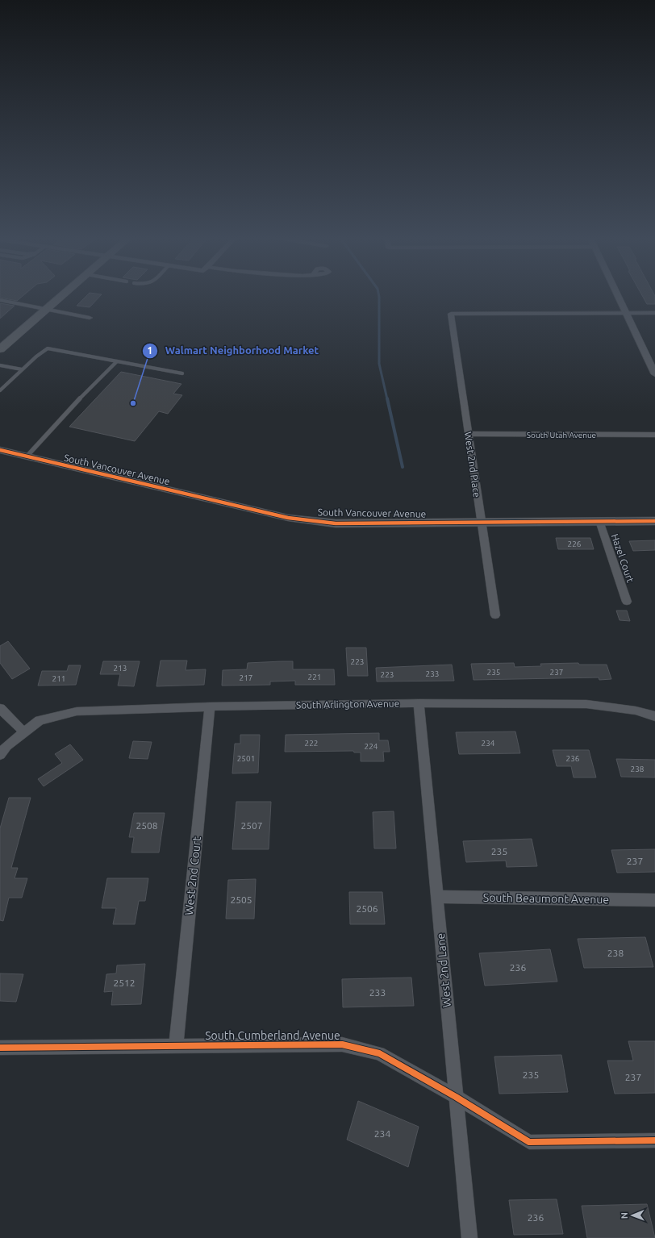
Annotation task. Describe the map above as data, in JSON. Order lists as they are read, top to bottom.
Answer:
{
  "streets": {
    "street": [
      "South Utah Avenue",
      "West 2nd Place",
      "South Vancouver Avenue",
      "Hazel Court",
      "South Arlington Avenue",
      "West 2nd Court",
      "South Beaumont Avenue",
      "West 2nd Lane",
      "South Cumberland Avenue"
    ]
  },
  "crossings": [
    ["South Utah Avenue", "West 2nd Place"],
    ["West 2nd Place", "South Vancouver Avenue"],
    ["South Vancouver Avenue", "Hazel Court"],
    ["South Arlington Avenue", "West 2nd Court"],
    ["South Arlington Avenue", "West 2nd Lane"],
    ["West 2nd Court", "South Cumberland Avenue"],
    ["South Beaumont Avenue", "West 2nd Lane"],
    ["West 2nd Lane", "South Cumberland Avenue"]
  ],
  "places": ["Walmart Neighborhood Market"],
  "house_numbers": [
    "226",
    "223",
    "213",
    "235",
    "237",
    "233",
    "223",
    "221",
    "217",
    "211",
    "222",
    "234",
    "224",
    "2501",
    "236",
    "238",
    "2508",
    "2507",
    "235",
    "237",
    "2505",
    "2506",
    "238",
    "236",
    "2512",
    "233",
    "235",
    "237",
    "234",
    "236"
  ],
  "north": "left"
}
